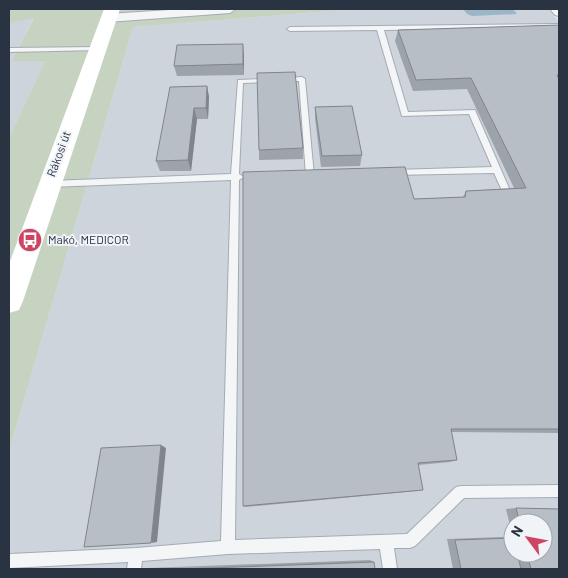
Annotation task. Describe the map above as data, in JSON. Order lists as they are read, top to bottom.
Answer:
{
  "streets": {
    "main road": ["Rákosi út"]
  },
  "places": {
    "bus stop": ["Makó, MEDICOR"]
  },
  "north": "top left"
}
